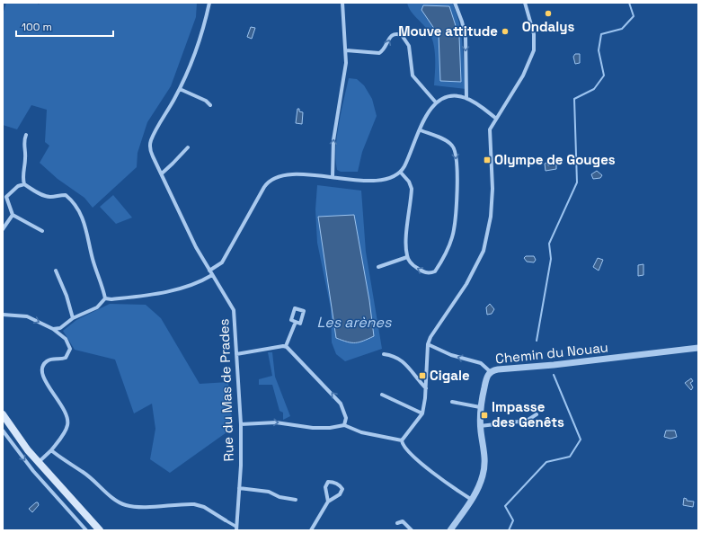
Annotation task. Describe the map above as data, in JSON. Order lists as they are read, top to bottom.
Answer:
{
  "streets": {
    "street": ["Chemin du Nouau", "Rue du Mas de Prades"]
  },
  "water": ["Les arènes"],
  "places": {
    "other": ["Ondalys", "Mouve attitude"],
    "transit": ["Olympe de Gouges", "Cigale", "Impasse des Genêts"]
  },
  "scale_bar": "100 m"
}
